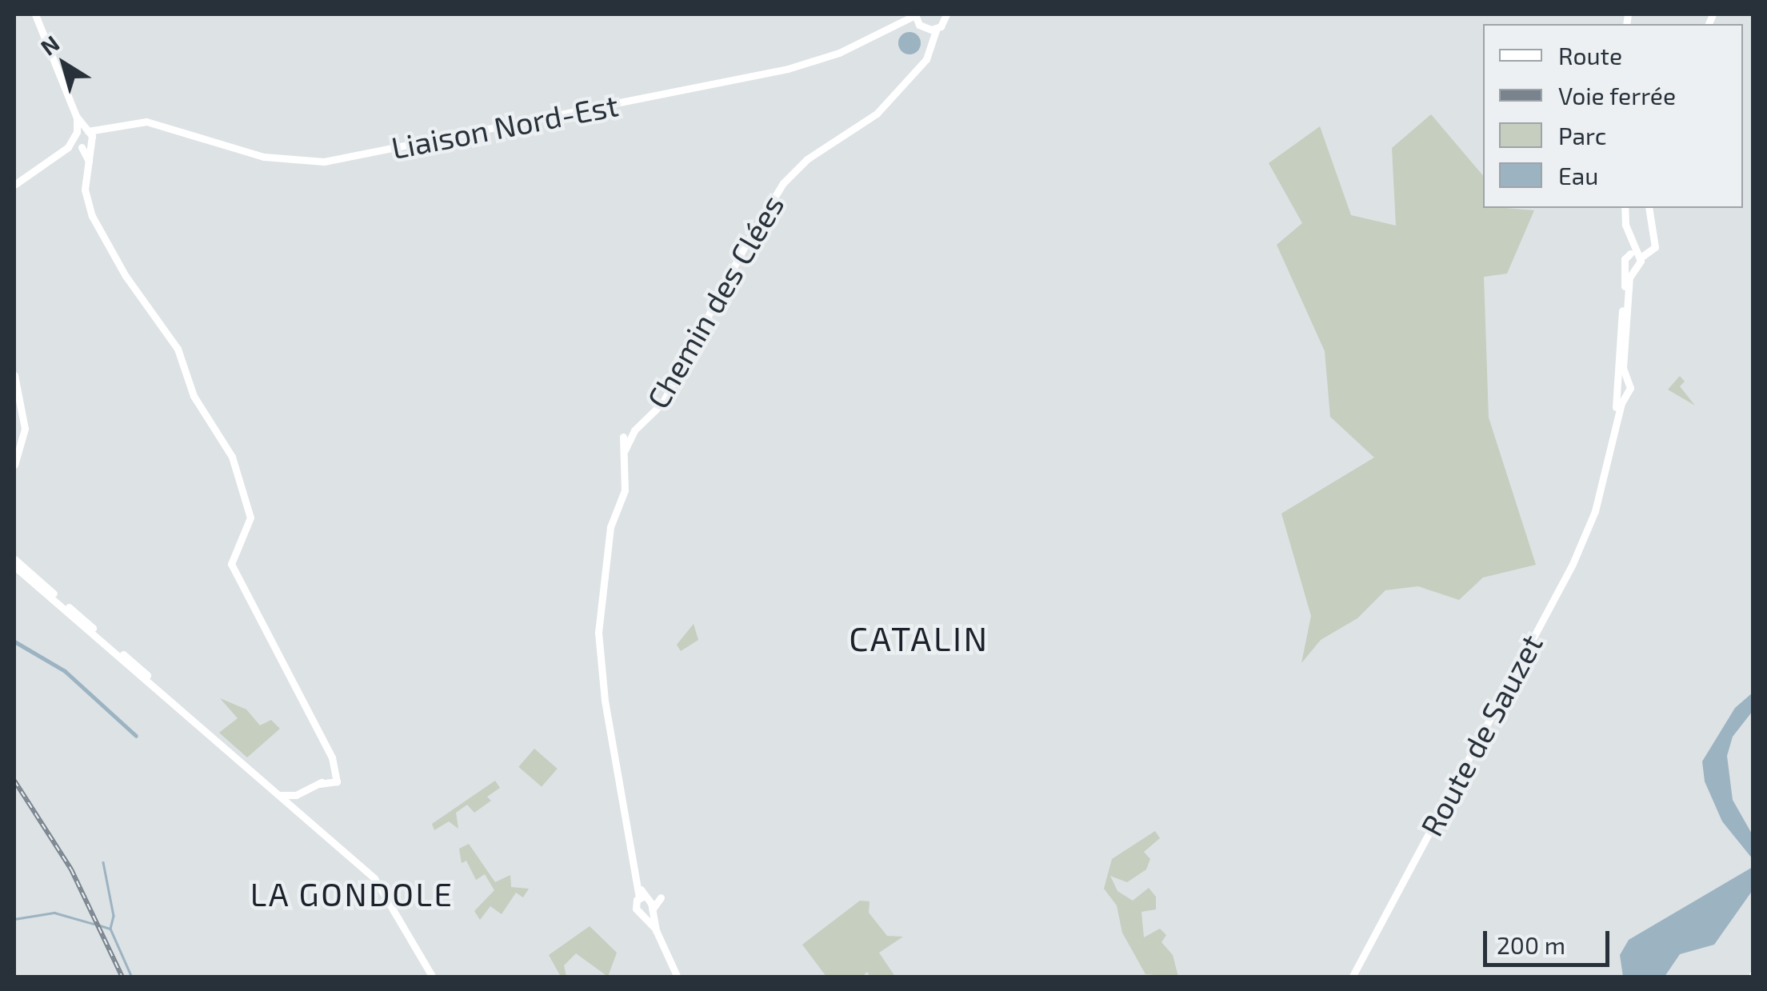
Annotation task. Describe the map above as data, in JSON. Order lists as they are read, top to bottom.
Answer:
{
  "streets": {
    "main road": ["Liaison Nord-Est", "Chemin des Clées", "Route de Sauzet"]
  },
  "crossings": [
    ["Liaison Nord-Est", "Chemin des Clées"]
  ],
  "districts": ["CATALIN", "LA GONDOLE"],
  "legend": [
    "Route",
    "Voie ferrée",
    "Parc",
    "Eau"
  ],
  "scale_bar": "200 m",
  "north": "top left"
}
